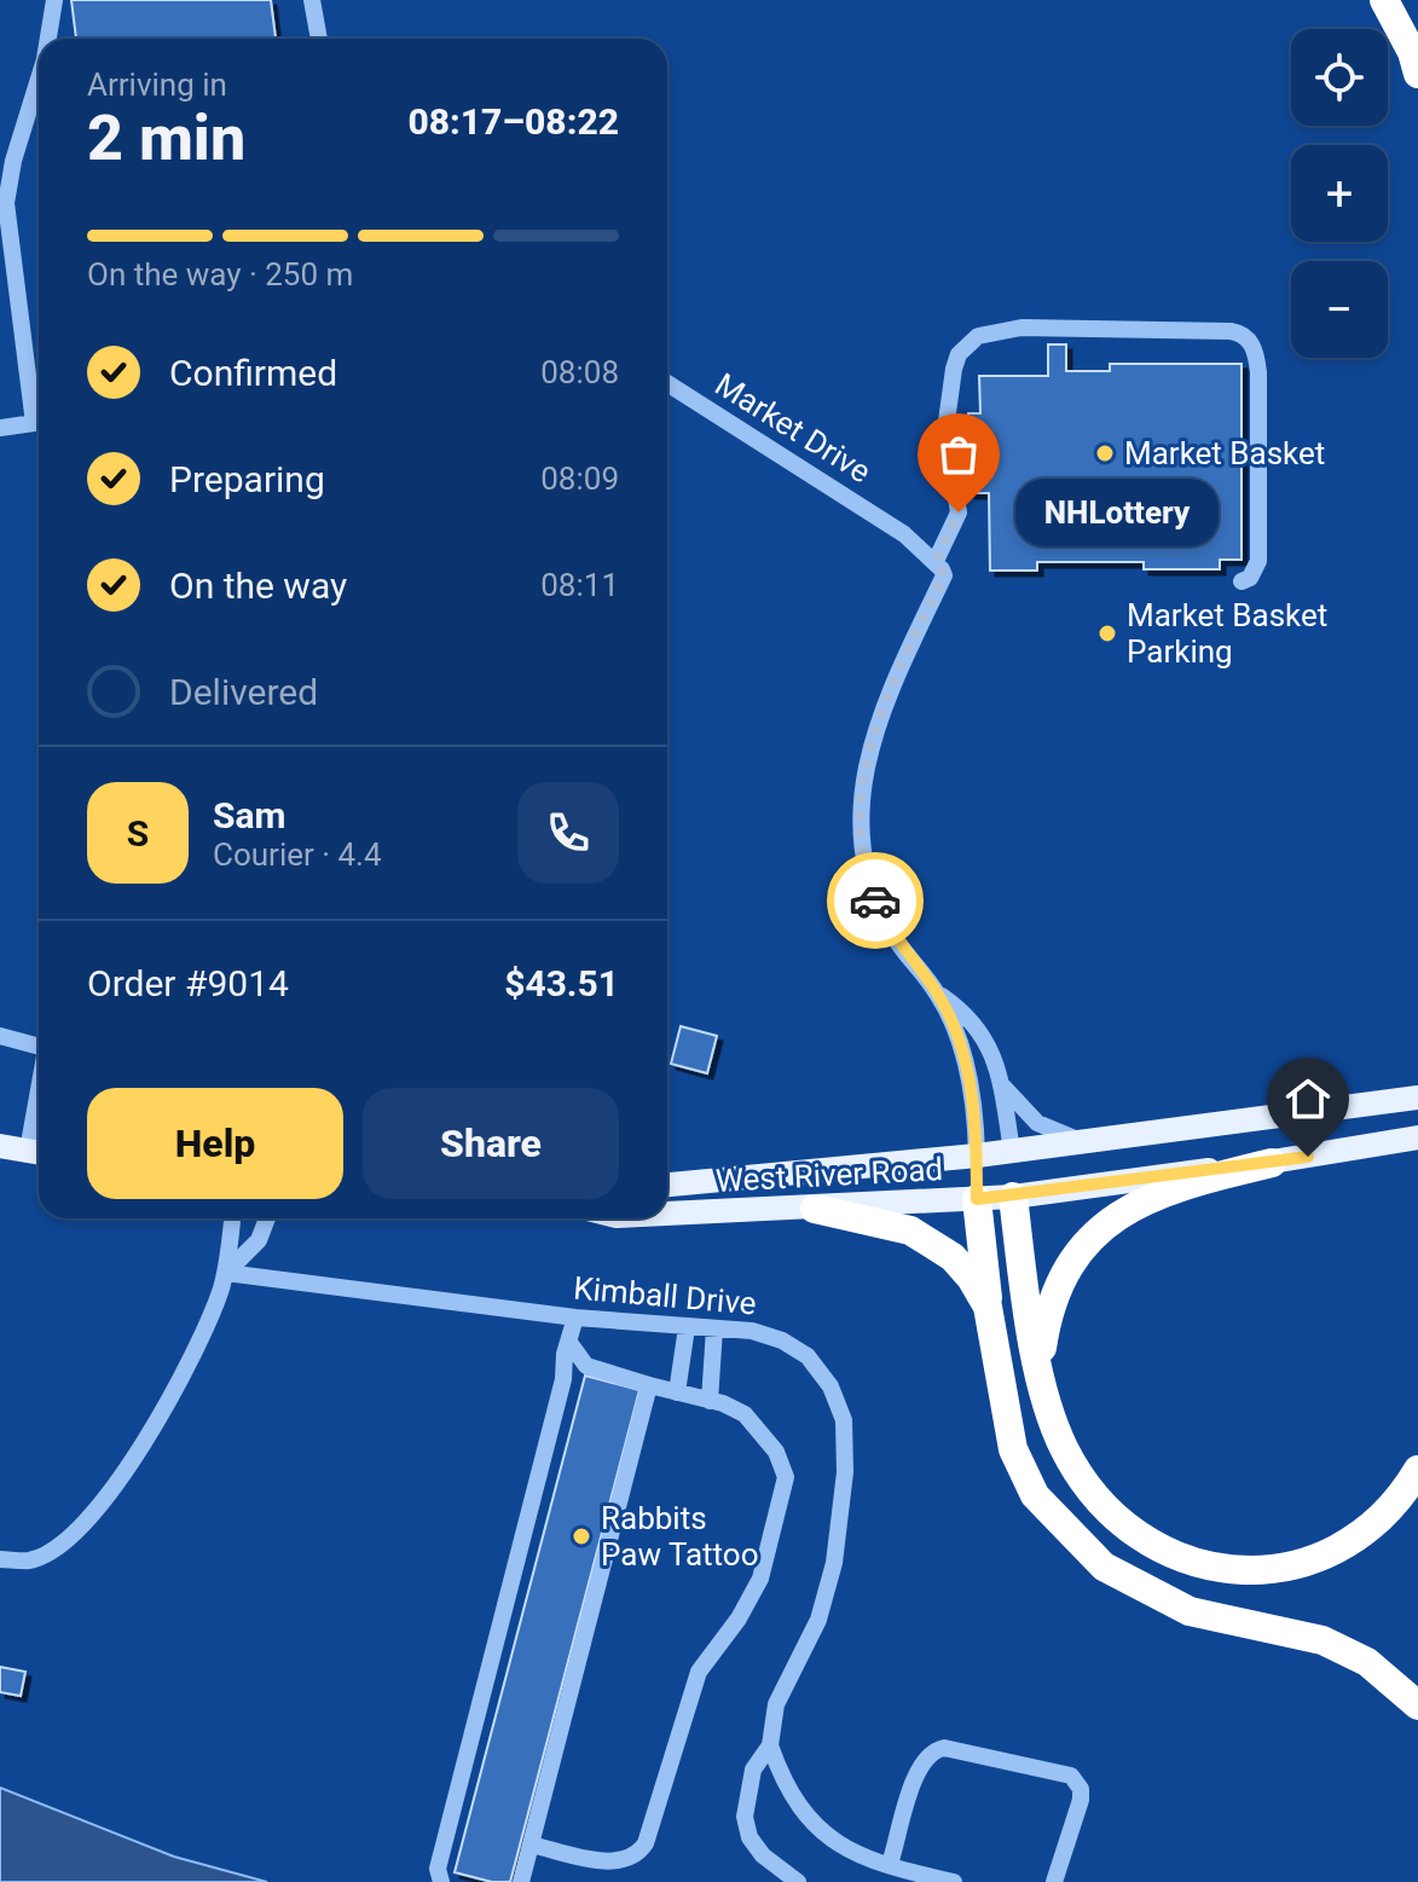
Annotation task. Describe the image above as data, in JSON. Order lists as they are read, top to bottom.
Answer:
{
  "streets": {
    "main road": ["West River Road"],
    "street": ["Market Drive", "Kimball Drive"]
  },
  "places": [
    "Market Basket",
    "NHLottery",
    "Market Basket Parking",
    "Rabbits Paw Tattoo"
  ],
  "page": {
    "map_buttons": ["+", "−"],
    "heading": ["2 min", "Arriving in", "08:17–08:22"],
    "panel": [
      "Sam",
      "Courier · 4.4",
      "Order #9014",
      "$43.51"
    ],
    "bar": "On the way · 250 m",
    "list": [
      ["Confirmed", "08:08"],
      ["Preparing", "08:09"],
      ["On the way", "08:11"],
      "Delivered"
    ],
    "bubble": "NHLottery",
    "round": "S",
    "buttons": ["Help", "Share"]
  }
}
